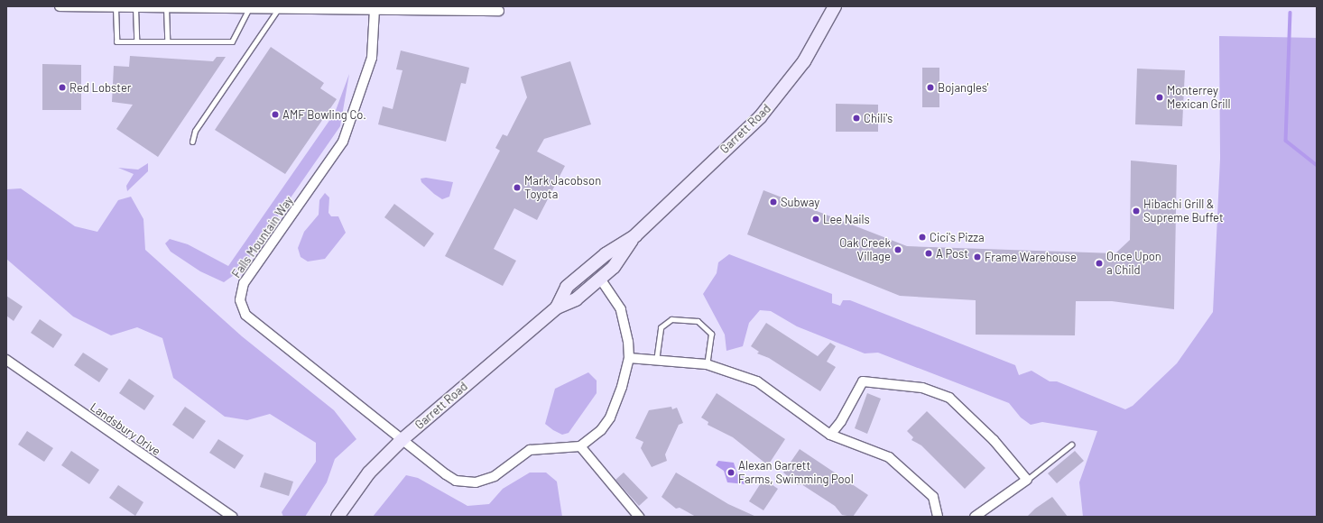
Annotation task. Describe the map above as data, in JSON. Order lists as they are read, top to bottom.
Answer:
{
  "streets": {
    "street": ["Garrett Road", "Falls Mountain Way", "Landsbury Drive"]
  },
  "crossings": [
    ["Garrett Road", "Falls Mountain Way"]
  ],
  "places": [
    "Red Lobster",
    "Bojangles'",
    "Monterrey Mexican Grill",
    "AMF Bowling Co.",
    "Chili's",
    "Mark Jacobson Toyota",
    "Subway",
    "Hibachi Grill & Supreme Buffet",
    "Lee Nails",
    "Cici's Pizza",
    "Oak Creek Village",
    "A Post",
    "Frame Warehouse",
    "Once Upon a Child",
    "Alexan Garrett Farms, Swimming Pool"
  ]
}
